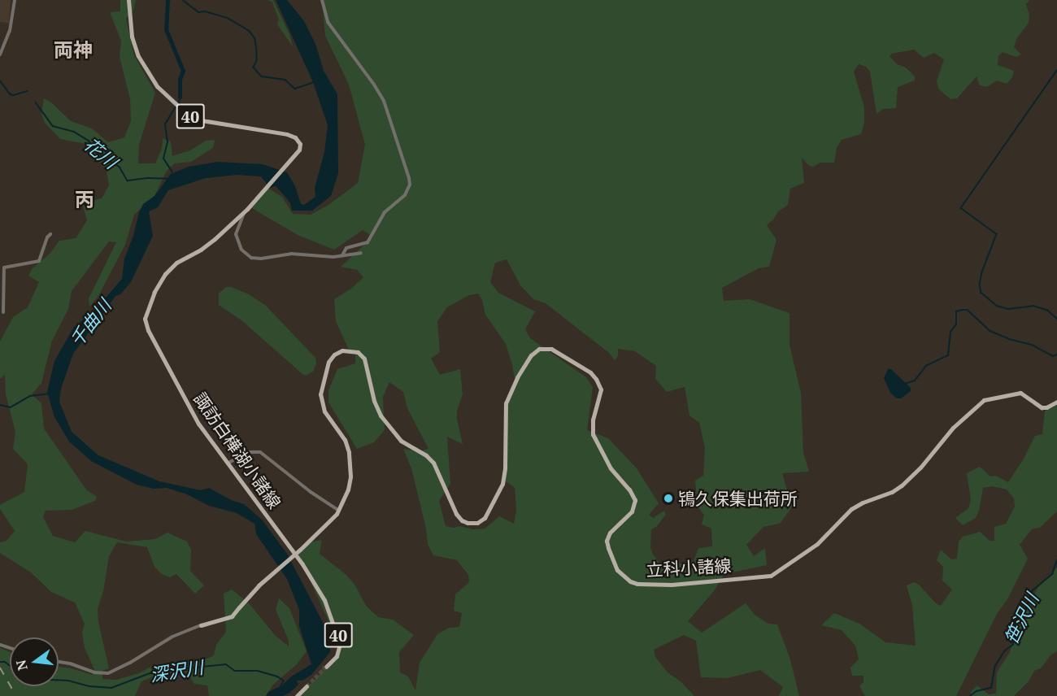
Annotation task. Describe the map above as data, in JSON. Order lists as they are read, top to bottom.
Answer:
{
  "streets": {
    "main road": ["40", "諏訪白樺湖小諸線", "立科小諸線"]
  },
  "districts": ["両神", "丙"],
  "water": [
    "花川",
    "千曲川",
    "笹沢川",
    "深沢川"
  ],
  "places": ["鴇久保集出荷所"],
  "north": "left"
}
